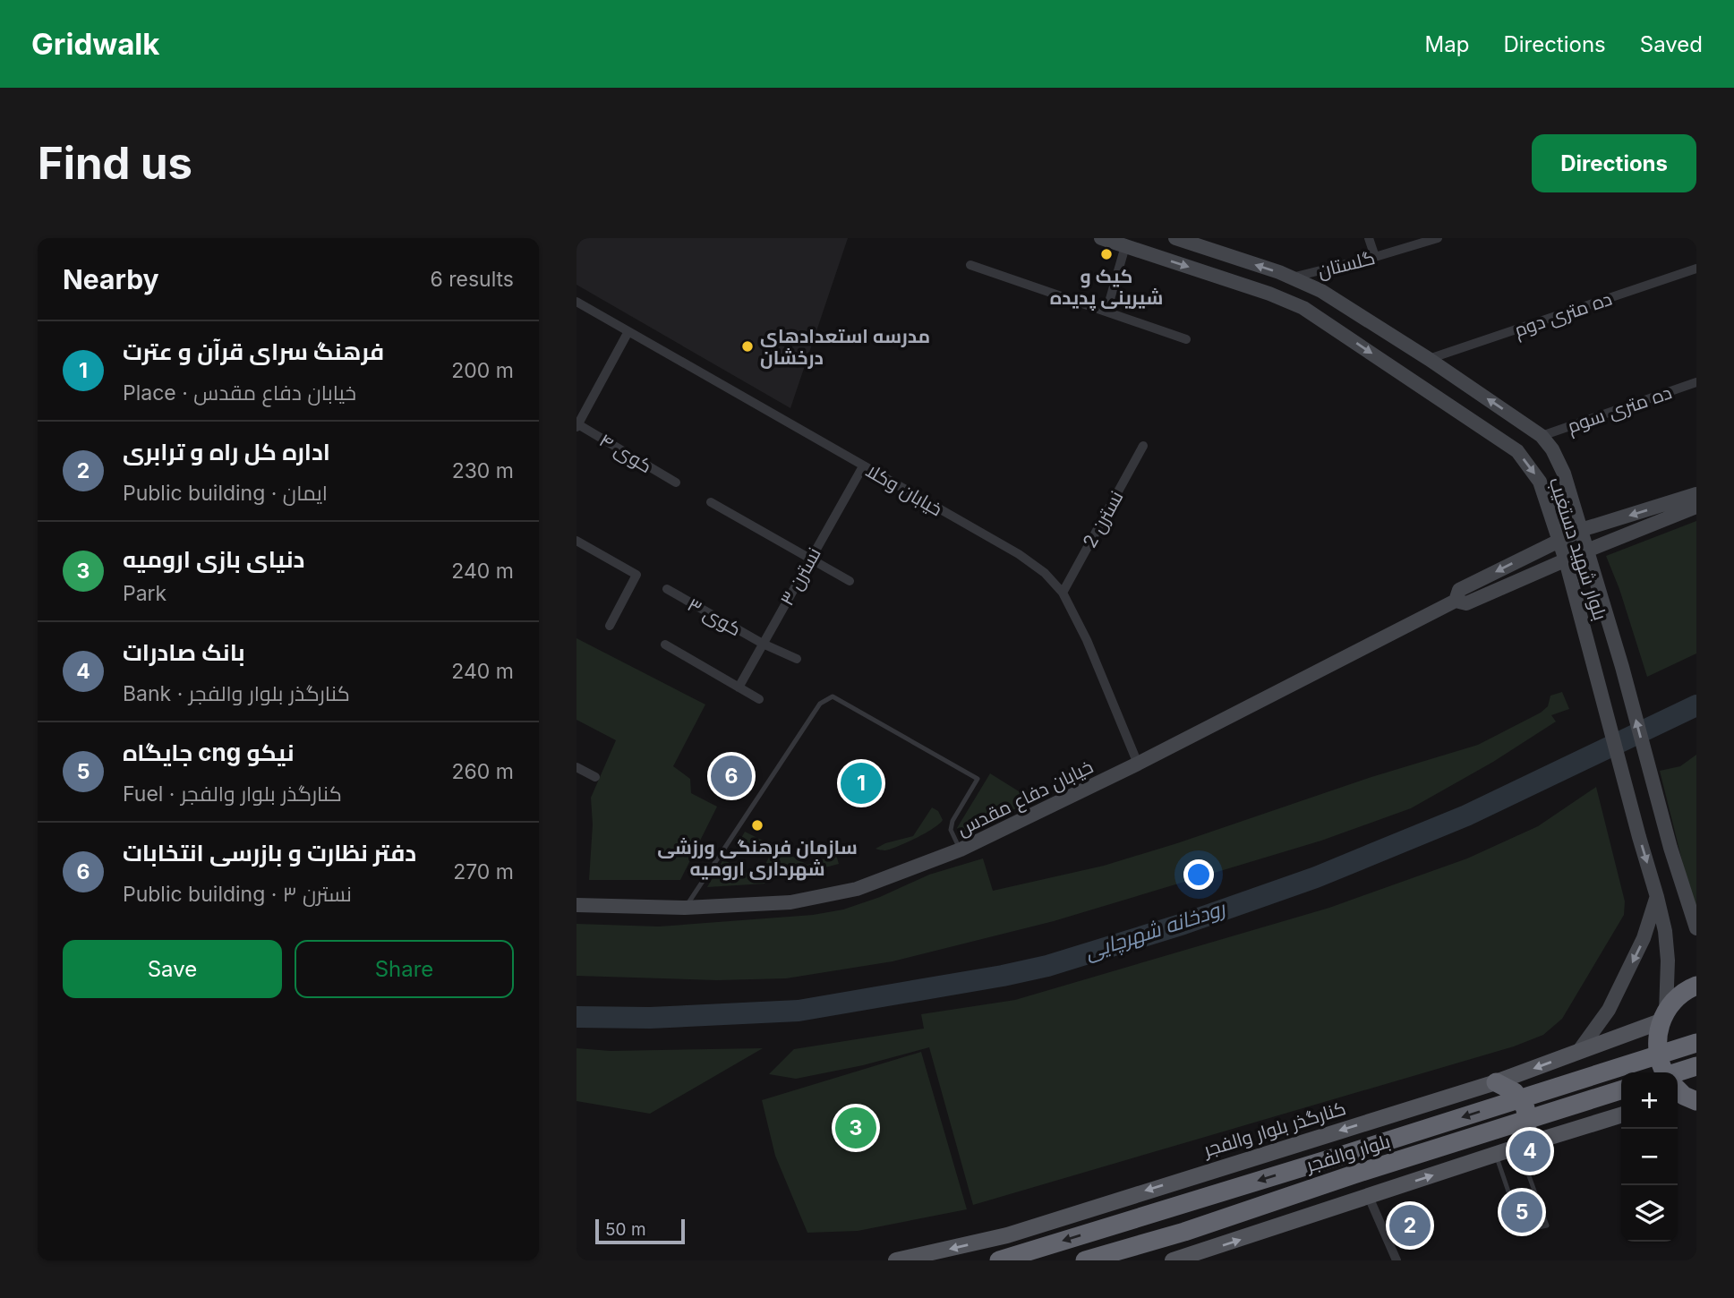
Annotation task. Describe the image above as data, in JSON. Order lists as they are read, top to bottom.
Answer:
{
  "streets": {
    "highway": ["بلوار والفجر"],
    "main road": ["بلوار شهید دستغیب", "خیابان دفاع مقدس", "کنارگذر بلوار والفجر"],
    "street": [
      "گلستان",
      "ده متری دوم",
      "ده متری سوم",
      "کوی ۴",
      "خیابان وکلا",
      "نسترن 2",
      "نسترن ۳",
      "کوی ۳"
    ]
  },
  "crossings": [
    ["گلستان", "بلوار شهید دستغیب"],
    ["ده متری دوم", "بلوار شهید دستغیب"],
    ["ده متری سوم", "بلوار شهید دستغیب"],
    ["خیابان وکلا", "نسترن 2"],
    ["خیابان وکلا", "نسترن ۳"],
    ["خیابان وکلا", "خیابان دفاع مقدس"],
    ["بلوار شهید دستغیب", "خیابان دفاع مقدس"],
    ["بلوار شهید دستغیب", "کنارگذر بلوار والفجر"],
    ["نسترن ۳", "کوی ۳"]
  ],
  "water": ["رودخانه شهرچایی"],
  "places": ["کیک و شیرینی پدیده", "مدرسه استعدادهای درخشان", "سازمان فرهنگی ورزشی شهرداری ارومیه"],
  "scale_bar": "50 m",
  "page": {
    "header": "Gridwalk",
    "nav": ["Map", "Directions", "Saved"],
    "buttons": [
      "Directions",
      ["Save", "Share"]
    ],
    "title": "Find us",
    "heading": ["Nearby", "6 results"],
    "list": [
      {
        "mark": "1",
        "name": "فرهنگ سرای قرآن و عترت",
        "note": "Place · خیابان دفاع مقدس",
        "value": "200 m"
      },
      {
        "mark": "2",
        "name": "اداره کل راه و ترابری",
        "note": "Public building · ایمان",
        "value": "230 m"
      },
      {
        "mark": "3",
        "name": "دنیای بازی ارومیه",
        "note": "Park",
        "value": "240 m"
      },
      {
        "mark": "4",
        "name": "بانک صادرات",
        "note": "Bank · کنارگذر بلوار والفجر",
        "value": "240 m"
      },
      {
        "mark": "5",
        "name": "جایگاه cng نیکو",
        "note": "Fuel · کنارگذر بلوار والفجر",
        "value": "260 m"
      },
      {
        "mark": "6",
        "name": "دفتر نظارت و بازرسی انتخابات",
        "note": "Public building · نسترن ۳",
        "value": "270 m"
      }
    ],
    "pins": [
      "6",
      "1",
      "3",
      "4",
      "5",
      "2"
    ],
    "map_buttons": ["+", "−"],
    "scale": "50 m"
  }
}
